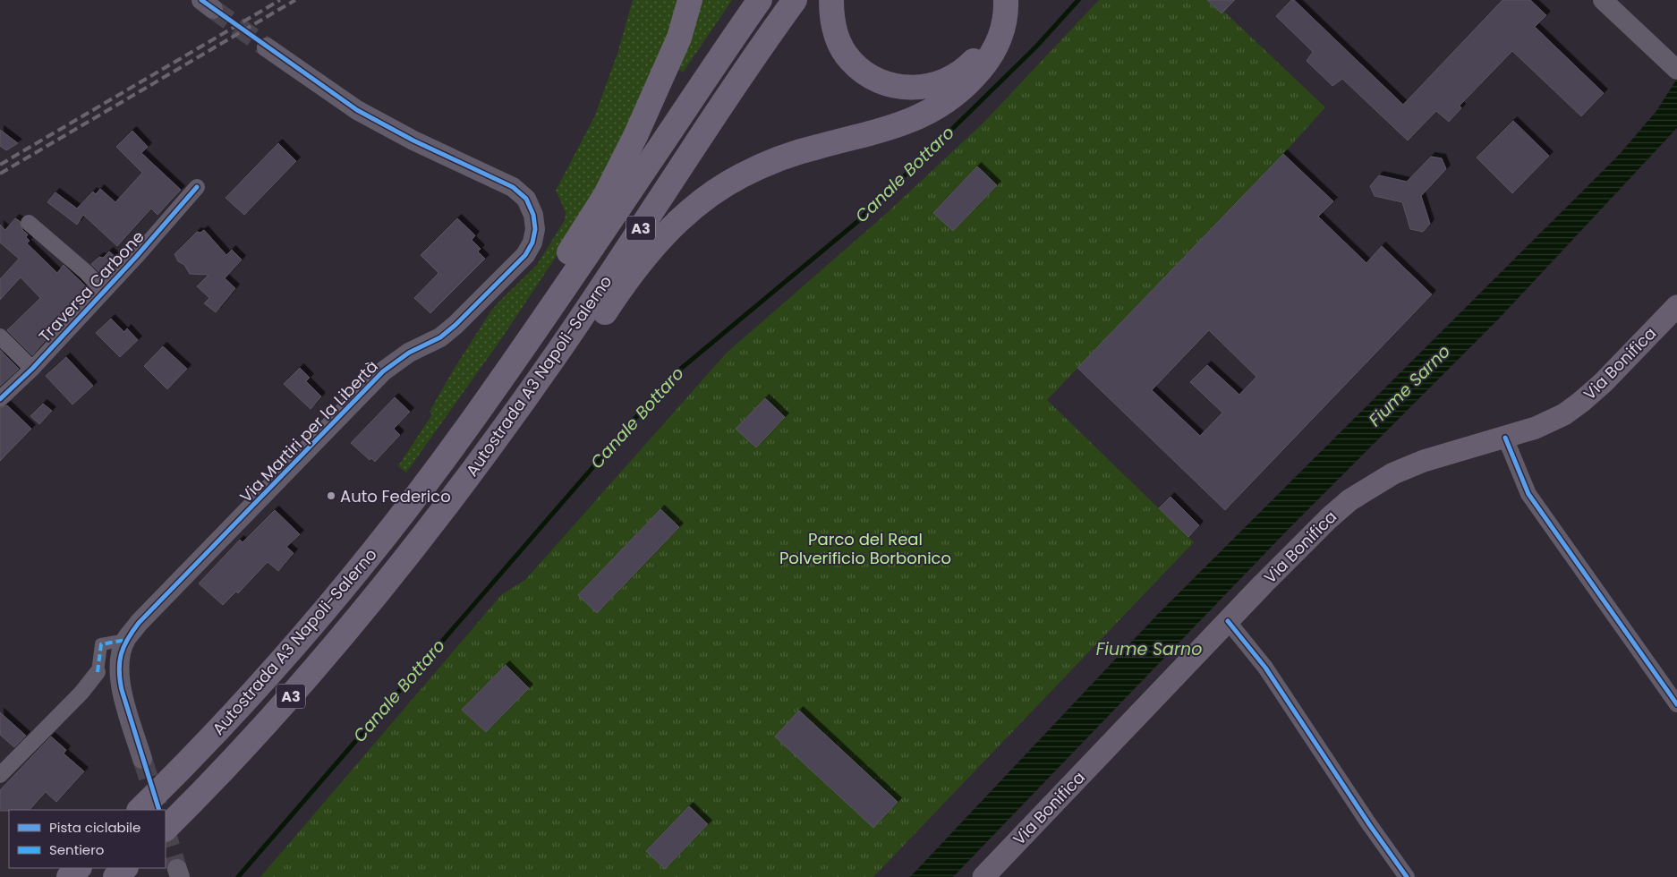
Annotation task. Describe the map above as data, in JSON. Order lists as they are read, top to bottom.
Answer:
{
  "streets": {
    "highway": ["A3", "Autostrada A3 Napoli-Salerno"],
    "main road": ["Via Bonifica"],
    "street": ["Traversa Carbone", "Via Martiri per la Libertà"]
  },
  "water": ["Canale Bottaro", "Fiume Sarno"],
  "parks": ["Parco del Real Polverificio Borbonico"],
  "places": ["Auto Federico"],
  "legend": ["Pista ciclabile", "Sentiero"]
}
